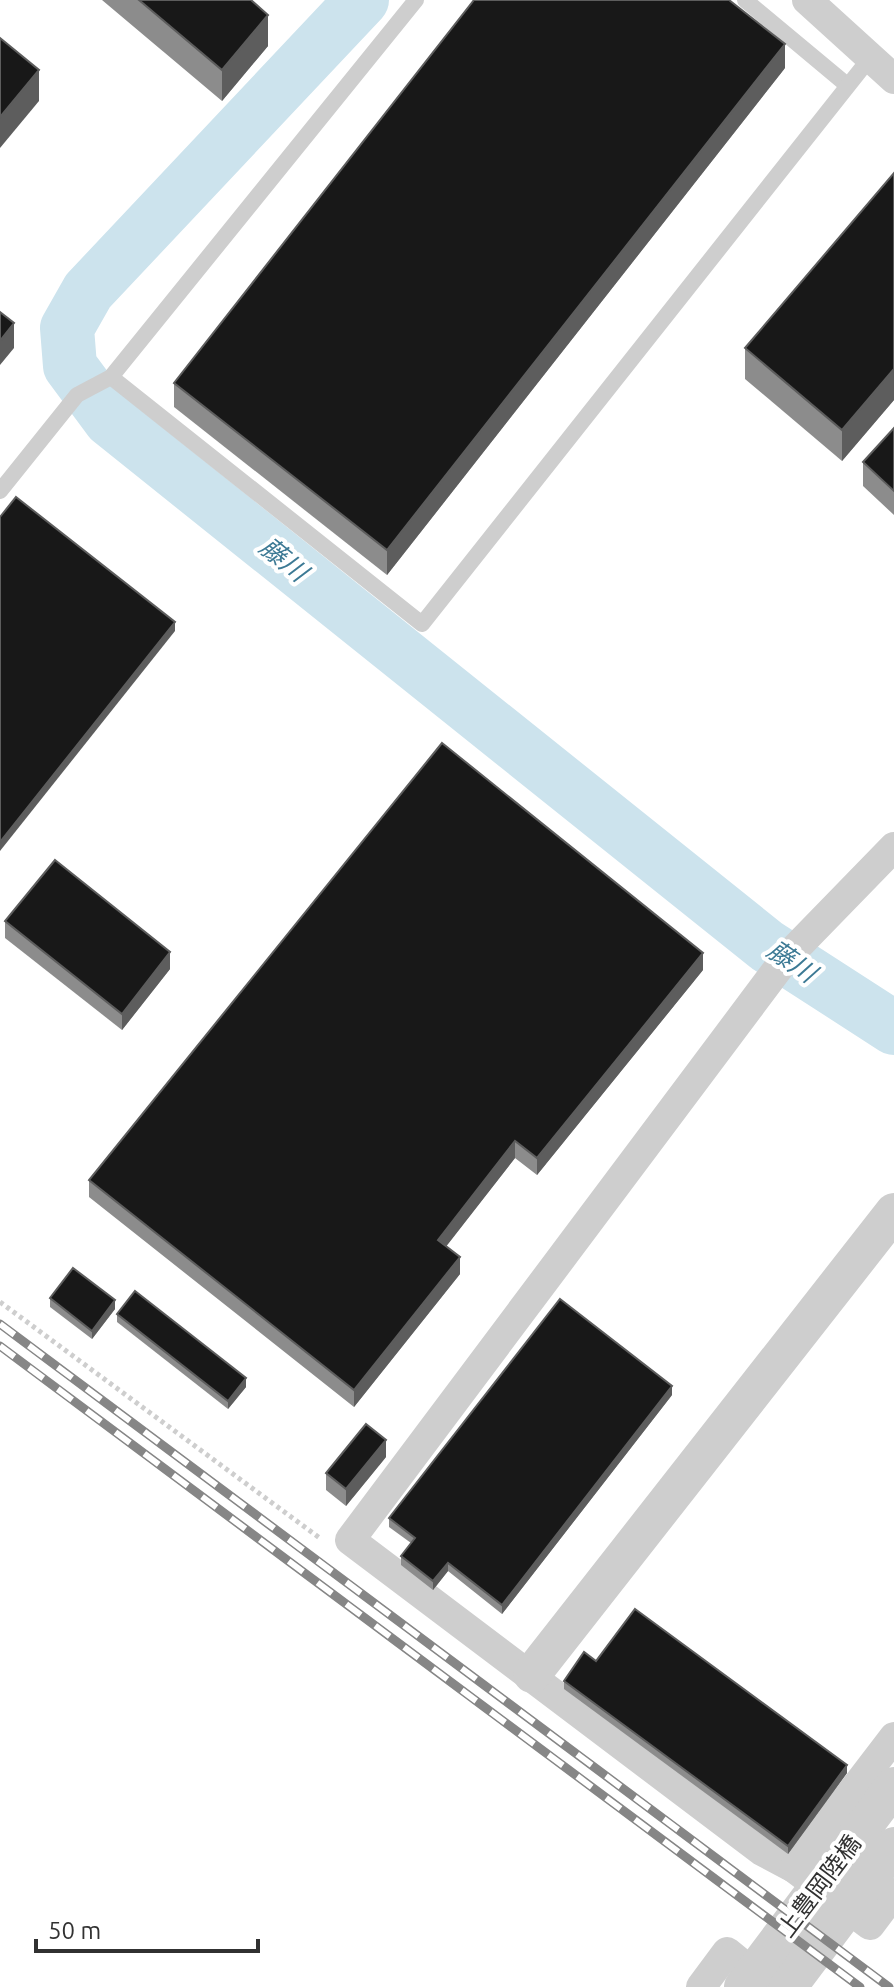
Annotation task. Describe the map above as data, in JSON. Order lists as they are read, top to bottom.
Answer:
{
  "streets": {
    "street": ["上豊岡陸橋"]
  },
  "water": ["藤川"],
  "scale_bar": "50 m"
}
